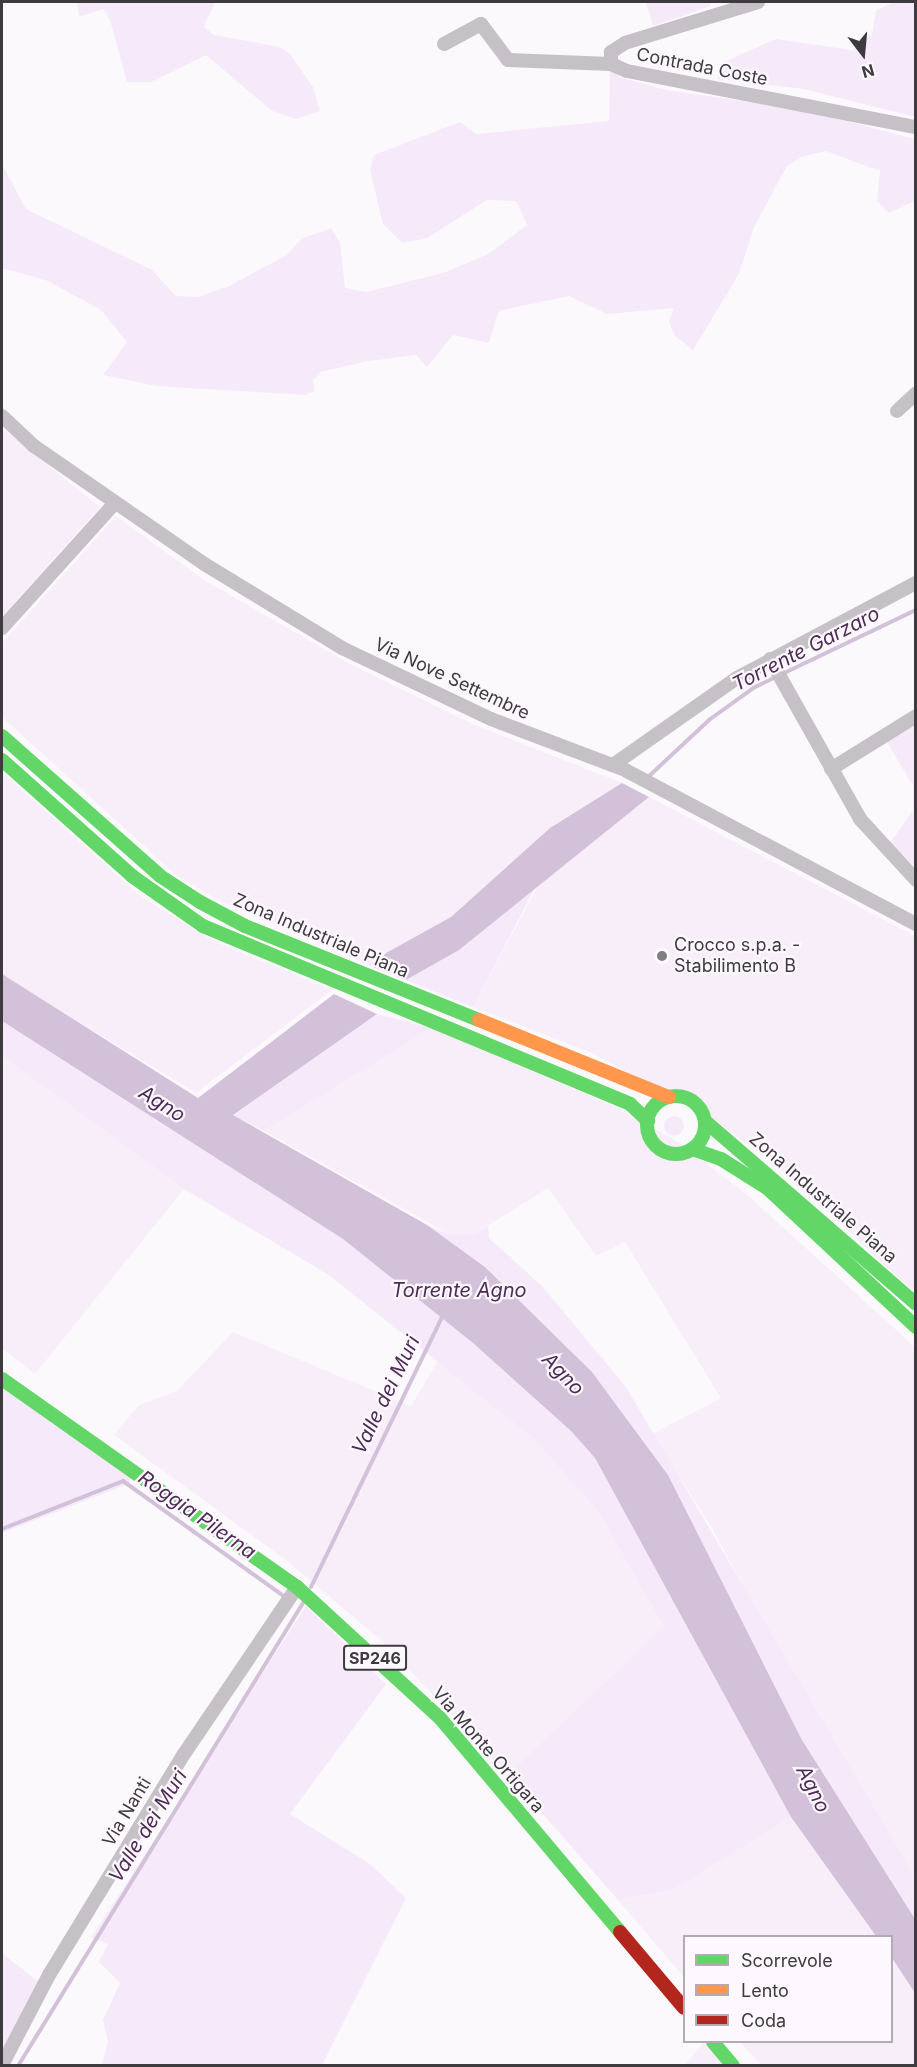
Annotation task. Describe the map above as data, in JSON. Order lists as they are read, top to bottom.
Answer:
{
  "streets": {
    "main road": ["Zona Industriale Piana", "SP246", "Via Monte Ortigara"],
    "street": ["Contrada Coste", "Via Nove Settembre", "Via Nanti"]
  },
  "crossings": [
    ["Via Monte Ortigara", "Via Nanti"]
  ],
  "water": [
    "Torrente Garzaro",
    "Agno",
    "Torrente Agno",
    "Valle dei Muri",
    "Roggia Pilerna"
  ],
  "places": ["Crocco s.p.a. - Stabilimento B"],
  "legend": ["Scorrevole", "Lento", "Coda"],
  "north": "bottom"
}
